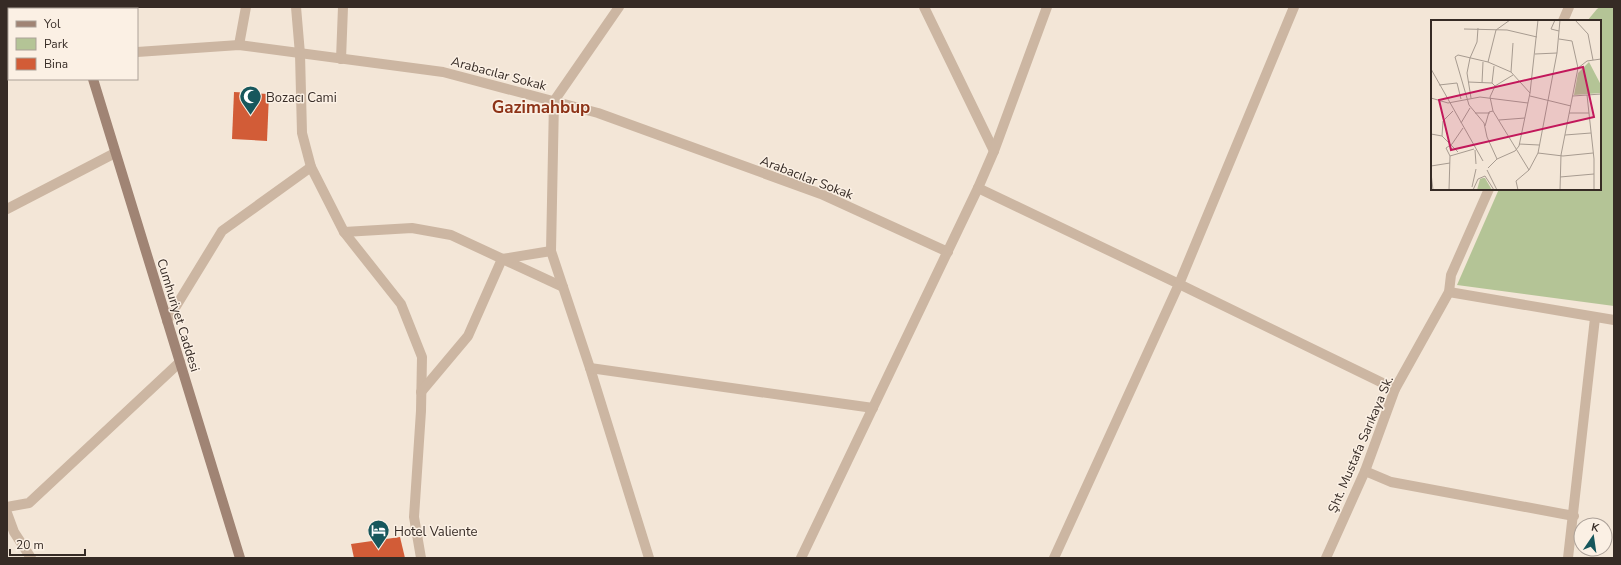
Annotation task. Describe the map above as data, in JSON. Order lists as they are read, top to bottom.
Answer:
{
  "streets": {
    "main road": ["Cumhuriyet Caddesi"],
    "street": ["Arabacılar Sokak", "Şht. Mustafa Sarıkaya Sk."]
  },
  "districts": ["Gazimahbup"],
  "places": {
    "mosque": ["Bozacı Cami"],
    "hotel": ["Hotel Valiente"]
  },
  "legend": ["Yol", "Park", "Bina"],
  "scale_bar": "20 m",
  "north": "top"
}
